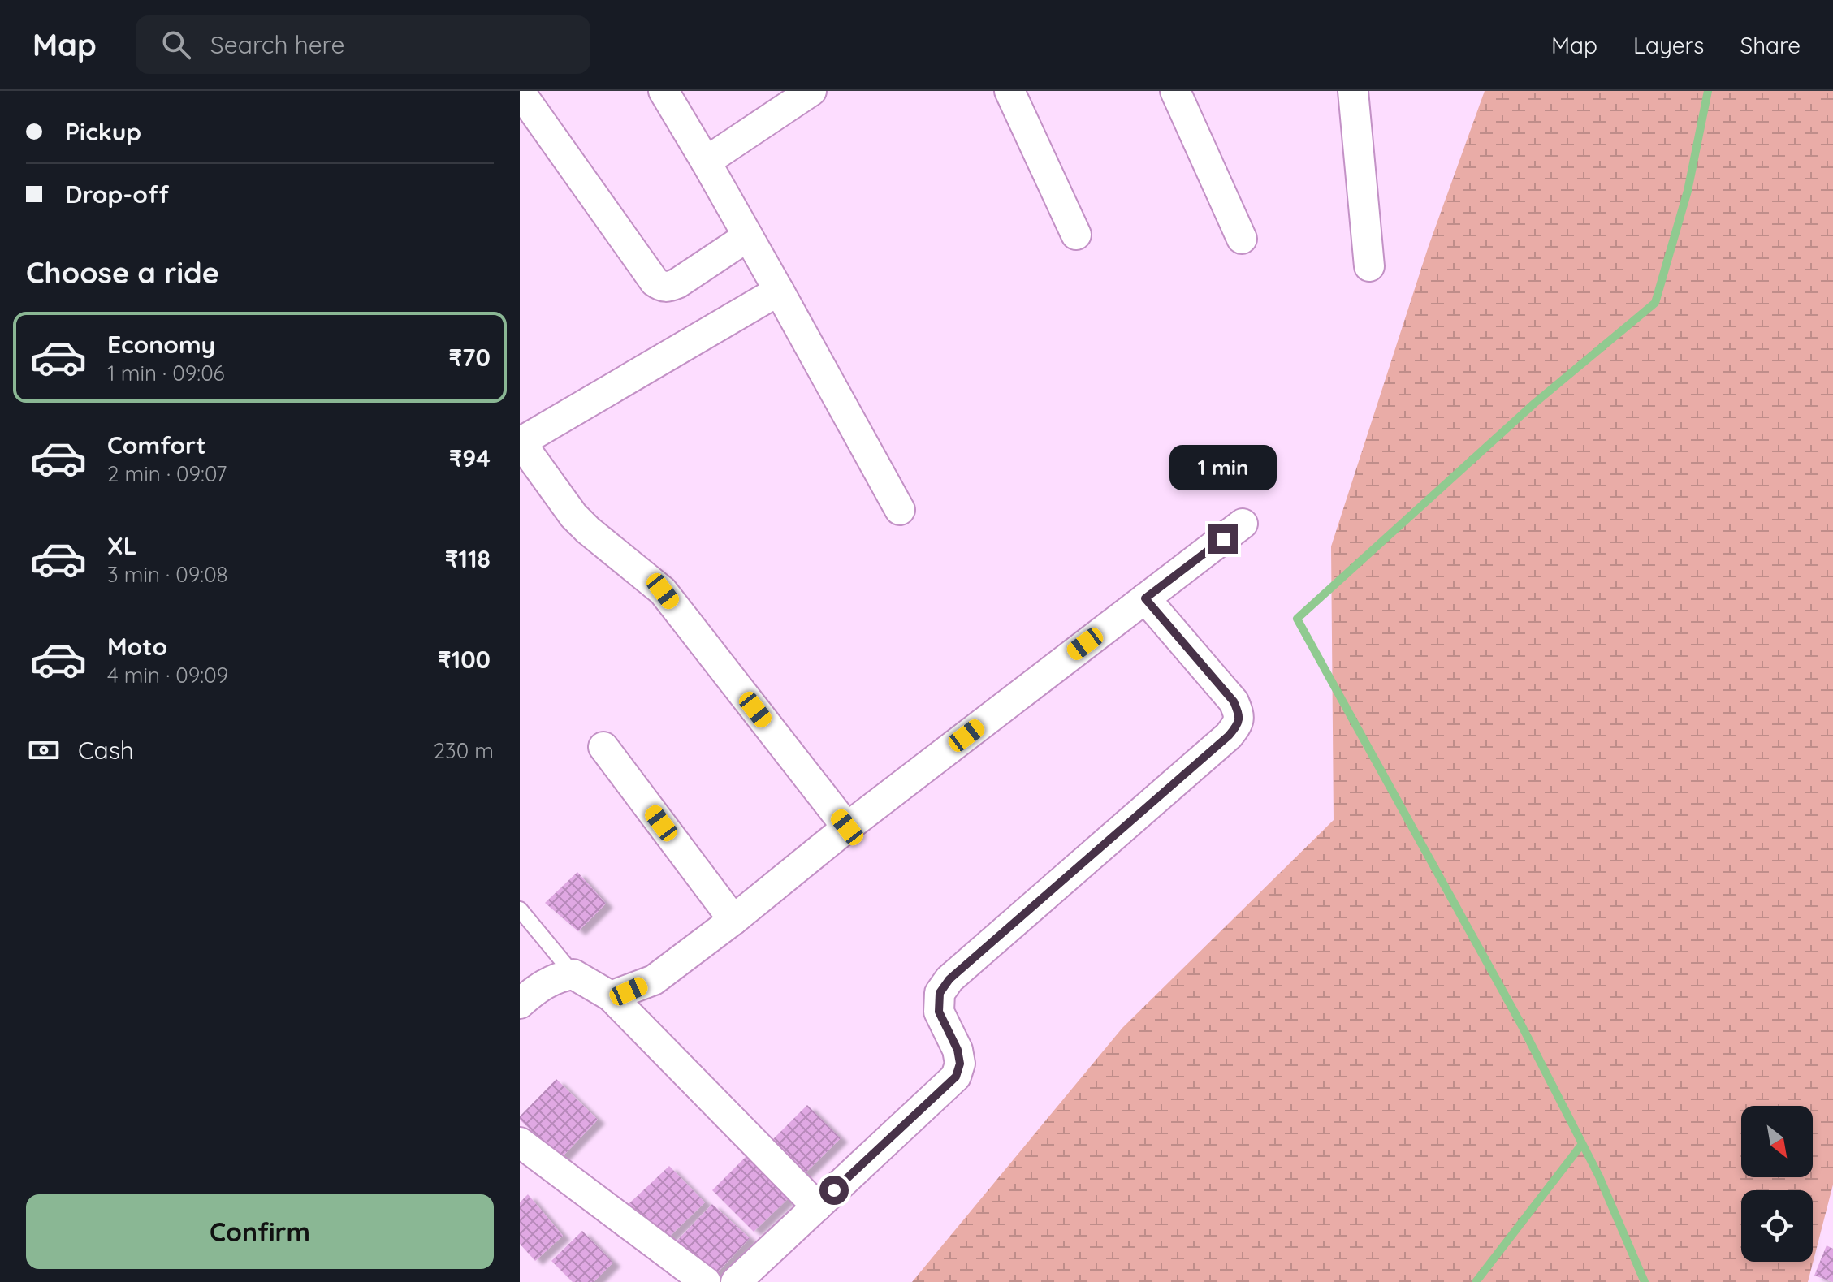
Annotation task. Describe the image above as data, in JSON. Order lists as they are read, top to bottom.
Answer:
{
  "north": "bottom right",
  "page": {
    "header": "Map",
    "search": "Search here",
    "nav": ["Map", "Layers", "Share"],
    "banner": ["Pickup", "Drop-off"],
    "heading": "Choose a ride",
    "list": [
      {
        "name": "Economy",
        "note": "1 min · 09:06",
        "value": "₹70"
      },
      {
        "name": "Comfort",
        "note": "2 min · 09:07",
        "value": "₹94"
      },
      {
        "name": "XL",
        "note": "3 min · 09:08",
        "value": "₹118"
      },
      {
        "name": "Moto",
        "note": "4 min · 09:09",
        "value": "₹100"
      }
    ],
    "bubble": "1 min",
    "pay": ["Cash", "230 m"],
    "buttons": "Confirm"
  }
}
